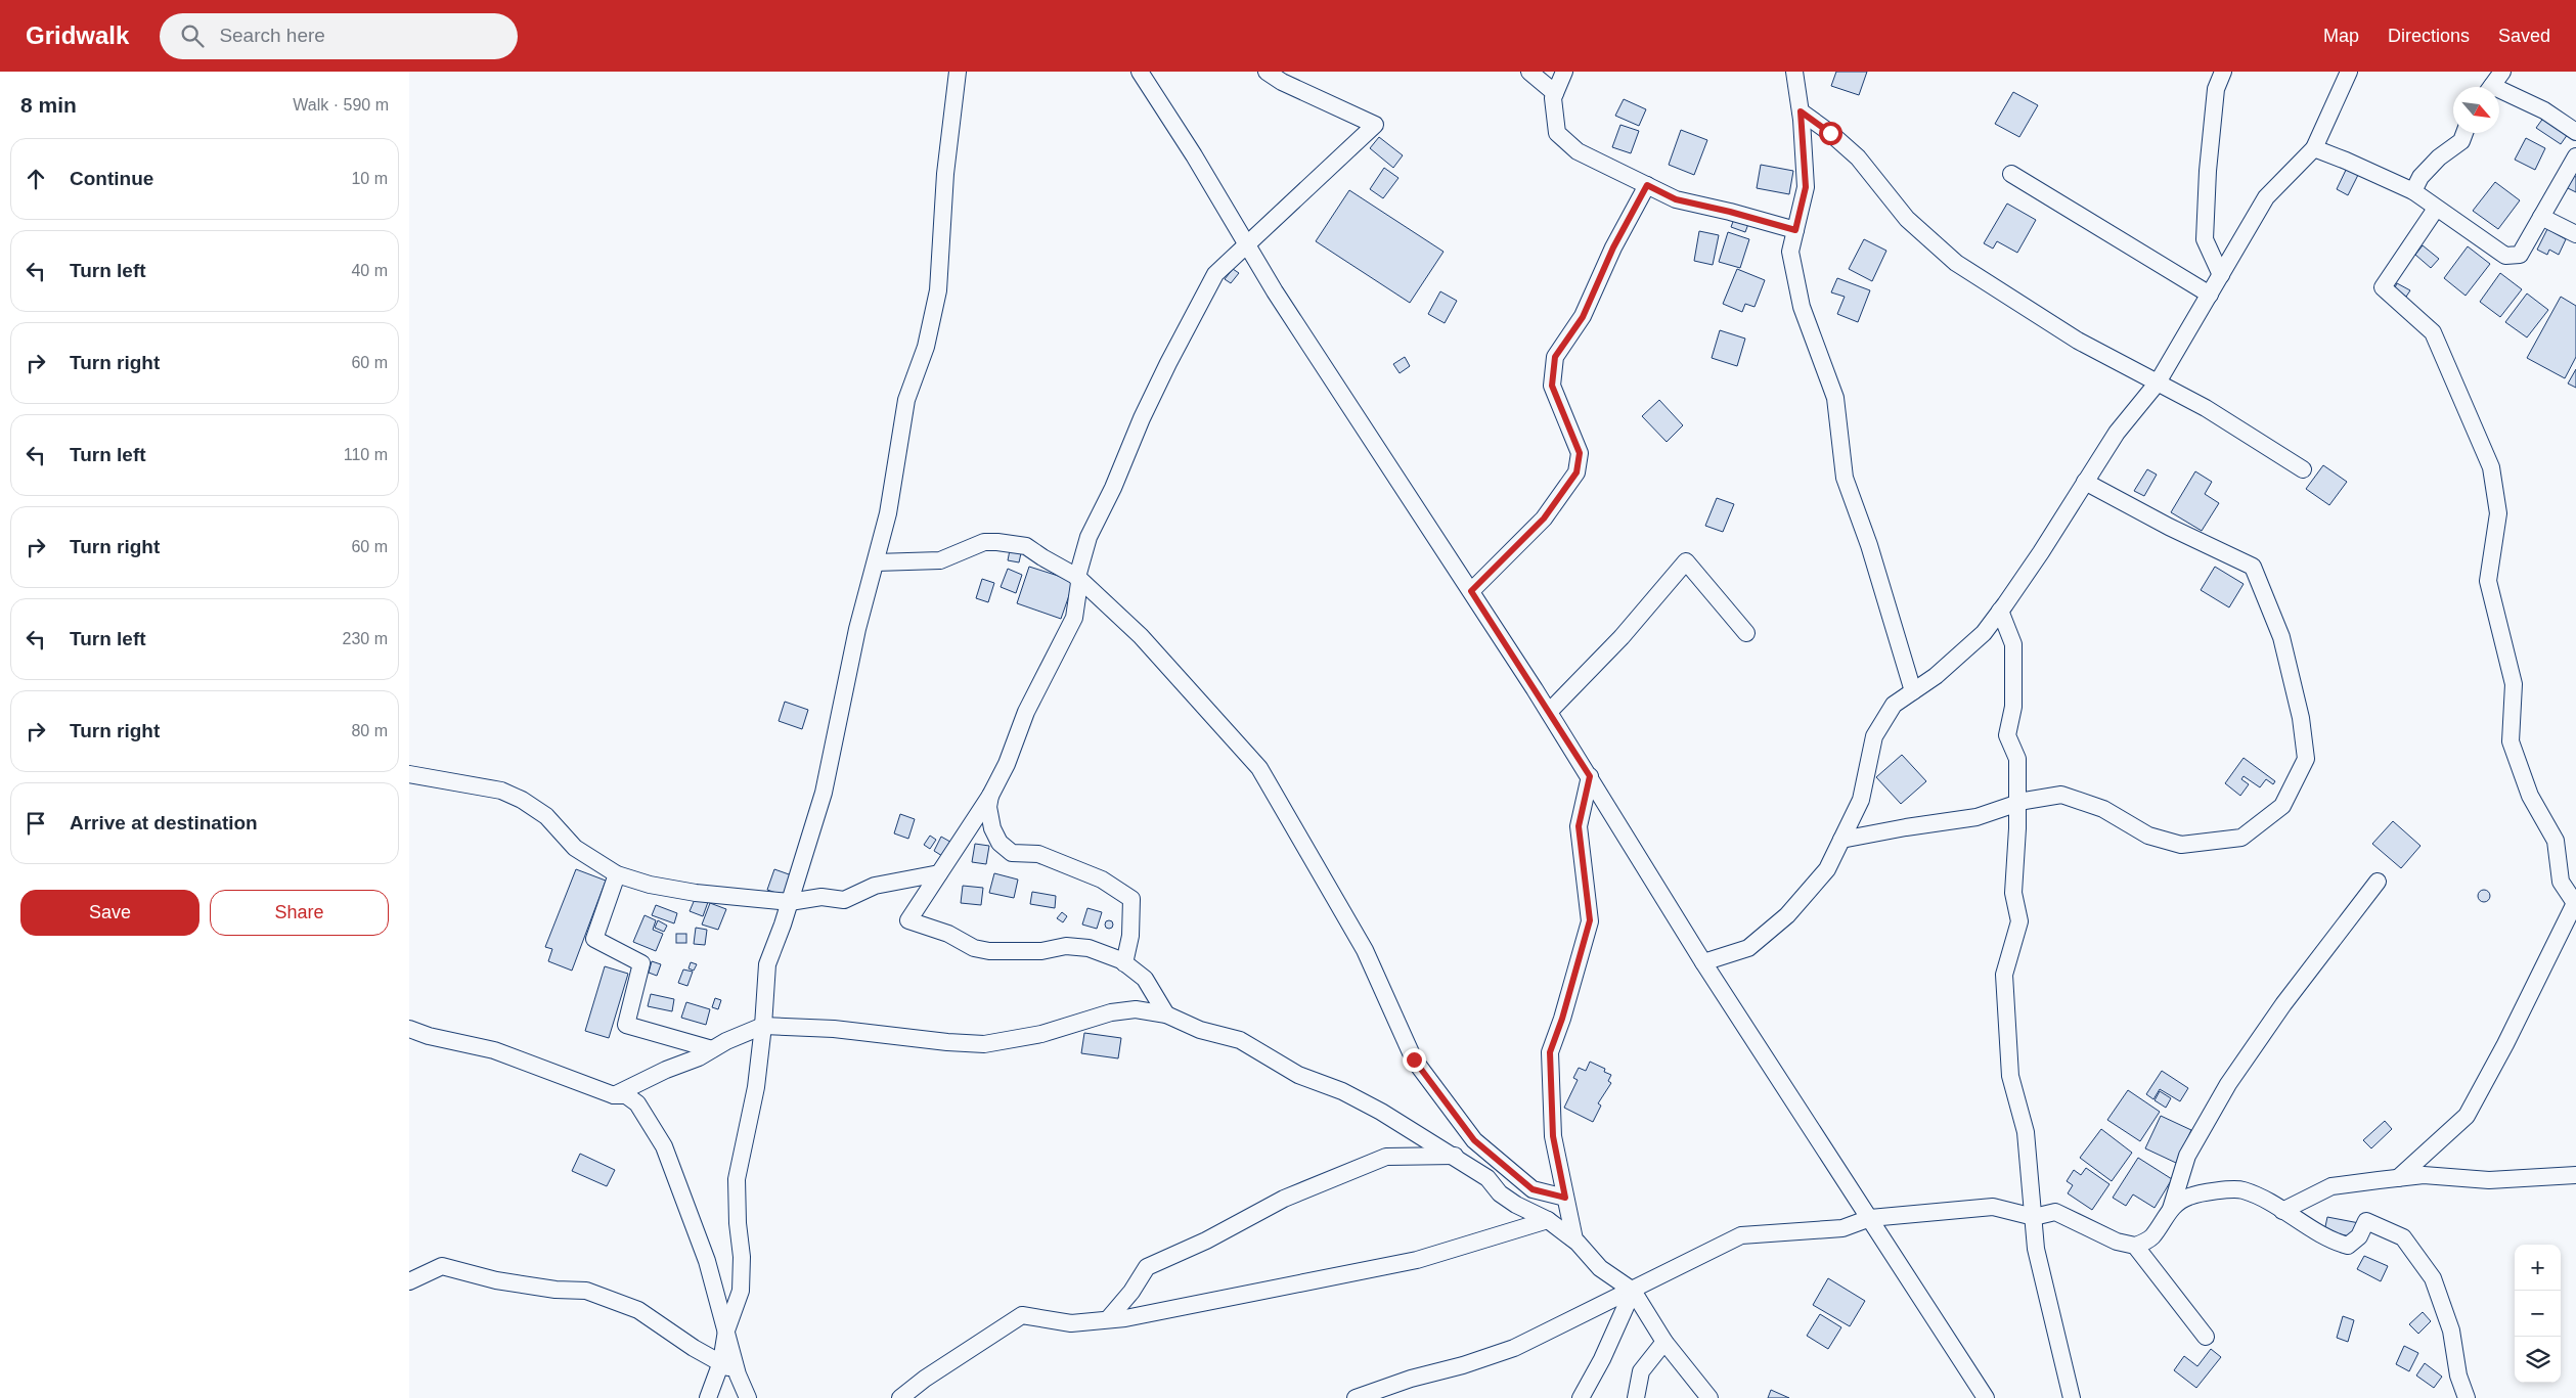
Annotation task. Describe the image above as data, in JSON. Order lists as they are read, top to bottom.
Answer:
{
  "north": "bottom right",
  "page": {
    "header": "Gridwalk",
    "search": "Search here",
    "nav": ["Map", "Directions", "Saved"],
    "heading": ["8 min", "Walk · 590 m"],
    "list": [
      ["Continue", "10 m"],
      ["Turn left", "40 m"],
      ["Turn right", "60 m"],
      ["Turn left", "110 m"],
      ["Turn right", "60 m"],
      ["Turn left", "230 m"],
      ["Turn right", "80 m"],
      "Arrive at destination"
    ],
    "buttons": ["Save", "Share"],
    "map_buttons": ["+", "−"]
  }
}
